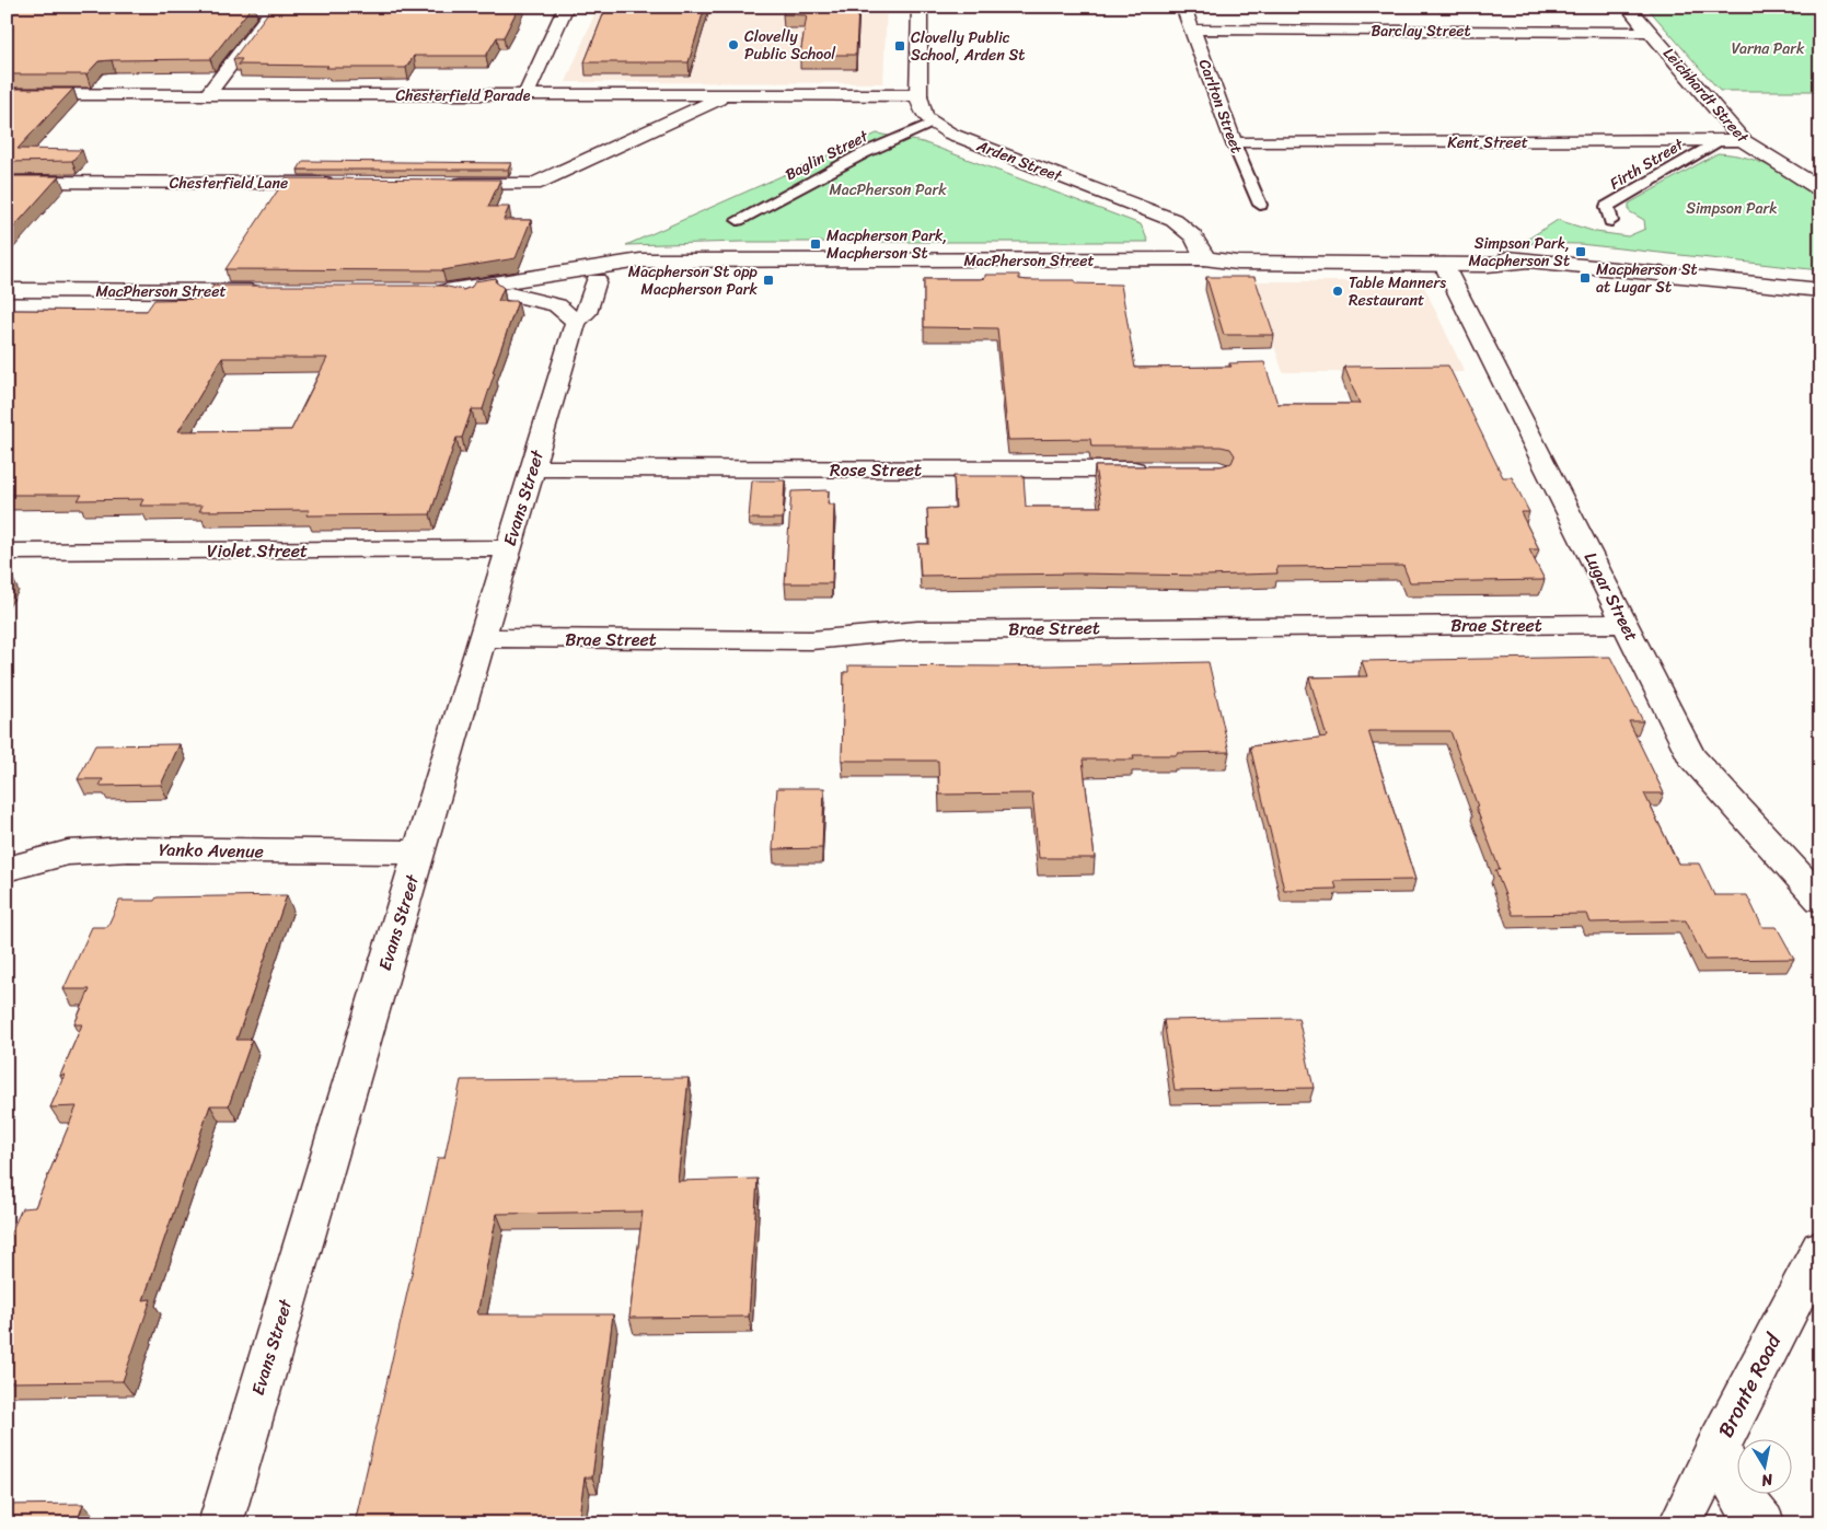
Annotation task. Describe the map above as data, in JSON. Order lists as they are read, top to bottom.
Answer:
{
  "streets": {
    "street": [
      "Barclay Street",
      "Chesterfield Parade",
      "Leichhardt Street",
      "Carlton Street",
      "Kent Street",
      "Arden Street",
      "Chesterfield Lane",
      "MacPherson Street",
      "Rose Street",
      "Evans Street",
      "Violet Street",
      "Lugar Street",
      "Brae Street",
      "Yanko Avenue",
      "Bronte Road"
    ],
    "lane": ["Baglin Street", "Firth Street"]
  },
  "crossings": [
    ["Barclay Street", "Leichhardt Street"],
    ["Barclay Street", "Carlton Street"],
    ["Leichhardt Street", "Kent Street"],
    ["Carlton Street", "Kent Street"],
    ["Kent Street", "Firth Street"],
    ["Baglin Street", "Arden Street"],
    ["Arden Street", "MacPherson Street"],
    ["MacPherson Street", "Evans Street"],
    ["MacPherson Street", "Lugar Street"],
    ["Rose Street", "Evans Street"],
    ["Evans Street", "Violet Street"],
    ["Evans Street", "Brae Street"],
    ["Evans Street", "Yanko Avenue"],
    ["Lugar Street", "Brae Street"]
  ],
  "parks": ["Varna Park", "MacPherson Park", "Simpson Park"],
  "places": {
    "other": ["Clovelly Public School", "Table Manners Restaurant"],
    "transit": [
      "Clovelly Public School, Arden St",
      "Macpherson Park, Macpherson St",
      "Simpson Park, Macpherson St",
      "Macpherson St at Lugar St",
      "Macpherson St opp Macpherson Park"
    ]
  },
  "north": "bottom"
}
